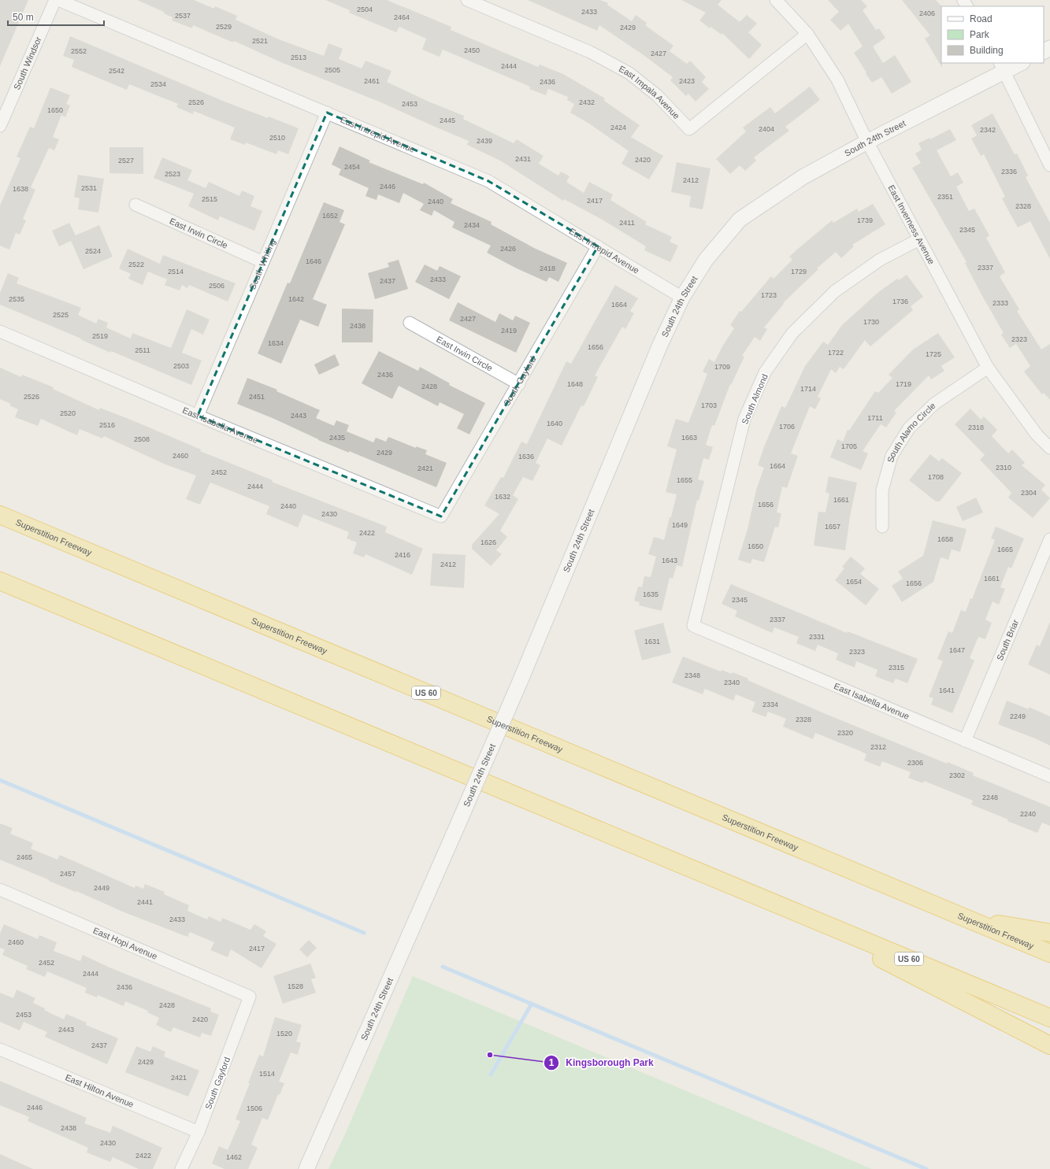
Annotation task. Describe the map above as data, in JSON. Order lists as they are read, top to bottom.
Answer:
{
  "streets": {
    "highway": ["Superstition Freeway", "US 60"],
    "street": [
      "South Windsor",
      "East Impala Avenue",
      "East Intrepid Avenue",
      "South 24th Street",
      "East Inverness Avenue",
      "East Irwin Circle",
      "South Whiting",
      "South Gaylord",
      "South Almond",
      "East Isabella Avenue",
      "South Alamo Circle",
      "South Briar",
      "East Hopi Avenue",
      "East Hilton Avenue"
    ]
  },
  "crossings": [
    ["East Impala Avenue", "East Inverness Avenue"],
    ["East Intrepid Avenue", "South 24th Street"],
    ["East Intrepid Avenue", "South Whiting"],
    ["East Intrepid Avenue", "South Gaylord"],
    ["South 24th Street", "East Inverness Avenue"],
    ["East Inverness Avenue", "South Almond"],
    ["East Inverness Avenue", "South Alamo Circle"],
    ["East Irwin Circle", "South Whiting"],
    ["East Irwin Circle", "South Gaylord"],
    ["South Whiting", "East Isabella Avenue"],
    ["South Gaylord", "East Isabella Avenue"],
    ["South Gaylord", "East Hopi Avenue"],
    ["South Gaylord", "East Hilton Avenue"],
    ["South Almond", "East Isabella Avenue"],
    ["East Isabella Avenue", "South Briar"]
  ],
  "places": ["Kingsborough Park"],
  "house_numbers": [
    "2504",
    "2433",
    "2406",
    "2537",
    "2464",
    "2529",
    "2429",
    "2521",
    "2450",
    "2552",
    "2427",
    "2513",
    "2444",
    "2505",
    "2542",
    "2461",
    "2423",
    "2436",
    "2534",
    "2526",
    "2432",
    "2453",
    "1650",
    "2445",
    "2424",
    "2404",
    "2342",
    "2510",
    "2439",
    "2431",
    "2420",
    "2527",
    "2454",
    "2336",
    "2523",
    "2412",
    "2446",
    "2531",
    "1638",
    "2351",
    "2515",
    "2417",
    "2440",
    "2328",
    "1652",
    "1739",
    "2411",
    "2434",
    "2345",
    "2426",
    "2524",
    "1646",
    "2522",
    "2337",
    "2418",
    "2514",
    "1729",
    "2433",
    "2437",
    "2506",
    "1723",
    "2535",
    "1642",
    "1736",
    "2333",
    "1664",
    "2525",
    "2427",
    "1730",
    "2438",
    "2419",
    "2519",
    "2323",
    "1634",
    "1656",
    "2511",
    "1722",
    "1725",
    "2503",
    "1709",
    "2436",
    "1648",
    "1719",
    "2428",
    "1714",
    "2526",
    "2451",
    "1703",
    "2520",
    "2443",
    "1711",
    "1640",
    "2516",
    "1706",
    "2318",
    "2435",
    "1663",
    "2508",
    "1705",
    "2429",
    "2460",
    "1636",
    "1664",
    "2310",
    "2421",
    "2452",
    "1708",
    "1655",
    "2444",
    "2304",
    "1632",
    "1661",
    "1656",
    "2440",
    "2430",
    "1649",
    "1657",
    "2422",
    "1658",
    "1626",
    "1650",
    "1665",
    "2416",
    "1643",
    "2412",
    "1661",
    "1654",
    "1656",
    "1635",
    "2345",
    "2337",
    "2331",
    "1631",
    "1647",
    "2323",
    "2315",
    "2348",
    "2340",
    "1641",
    "2334",
    "2249",
    "2328",
    "2320",
    "2312",
    "2306",
    "2302",
    "2248",
    "2240",
    "2465",
    "2457",
    "2449",
    "2441",
    "2433",
    "2460",
    "2417",
    "2452",
    "2444",
    "1528",
    "2436",
    "2428",
    "2453",
    "2420",
    "2443",
    "1520",
    "2437",
    "2429",
    "1514",
    "2421",
    "2446",
    "1506",
    "2438",
    "2430",
    "2422",
    "1462"
  ],
  "legend": ["Road", "Park", "Building"],
  "scale_bar": "50 m"
}
